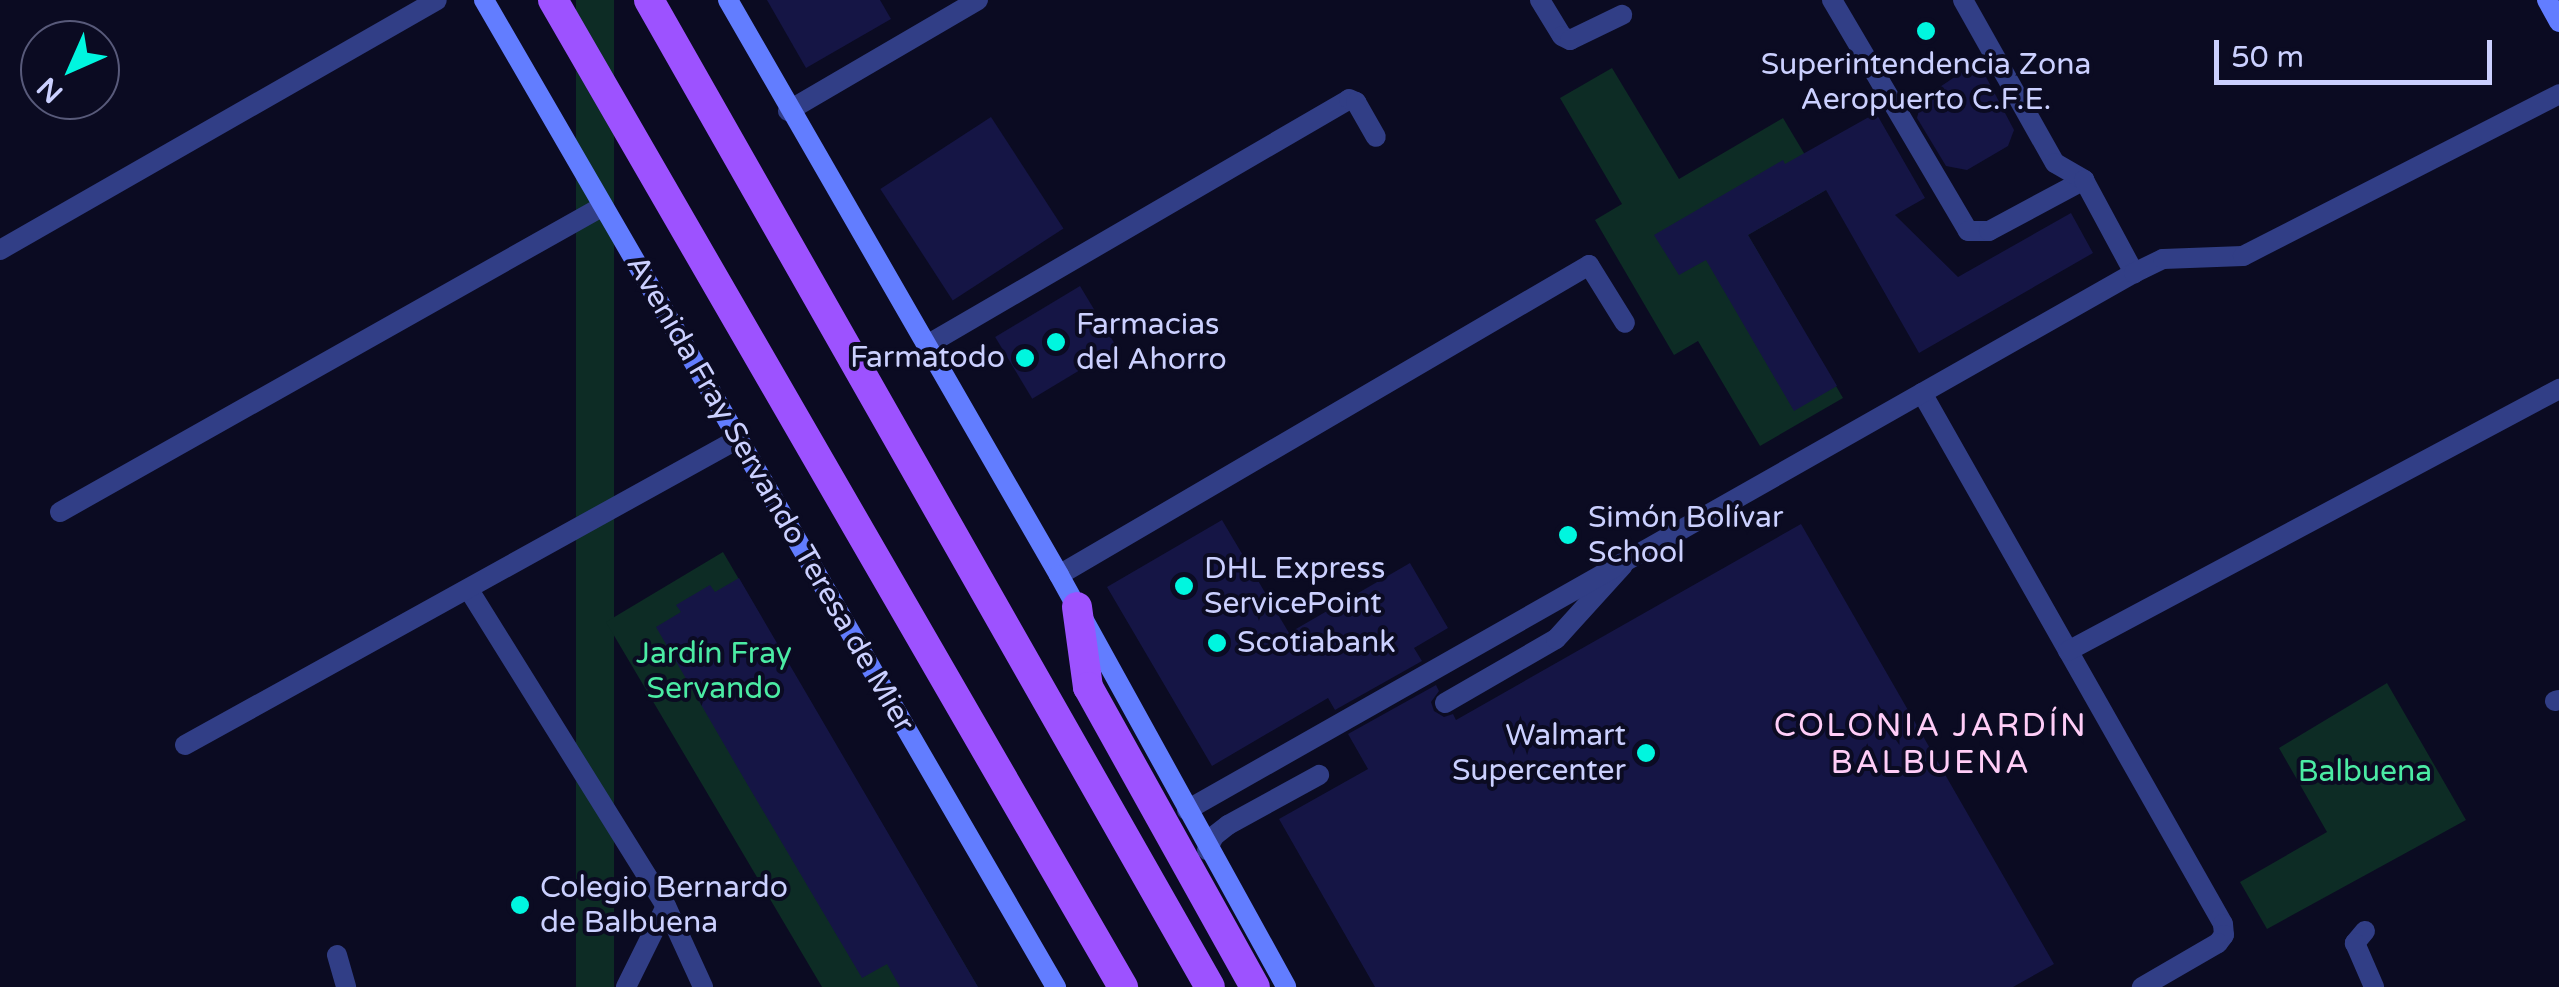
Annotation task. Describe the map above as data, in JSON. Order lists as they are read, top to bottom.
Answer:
{
  "streets": {
    "main road": ["Avenida Fray Servando Teresa de Mier"]
  },
  "districts": ["COLONIA JARDÍN BALBUENA"],
  "parks": ["Jardín Fray Servando", "Balbuena"],
  "places": [
    "Superintendencia Zona Aeropuerto C.F.E.",
    "Farmacias del Ahorro",
    "Farmatodo",
    "Simón Bolívar School",
    "DHL Express ServicePoint",
    "Scotiabank",
    "Walmart Supercenter",
    "Colegio Bernardo de Balbuena"
  ],
  "scale_bar": "50 m",
  "north": "bottom left"
}
